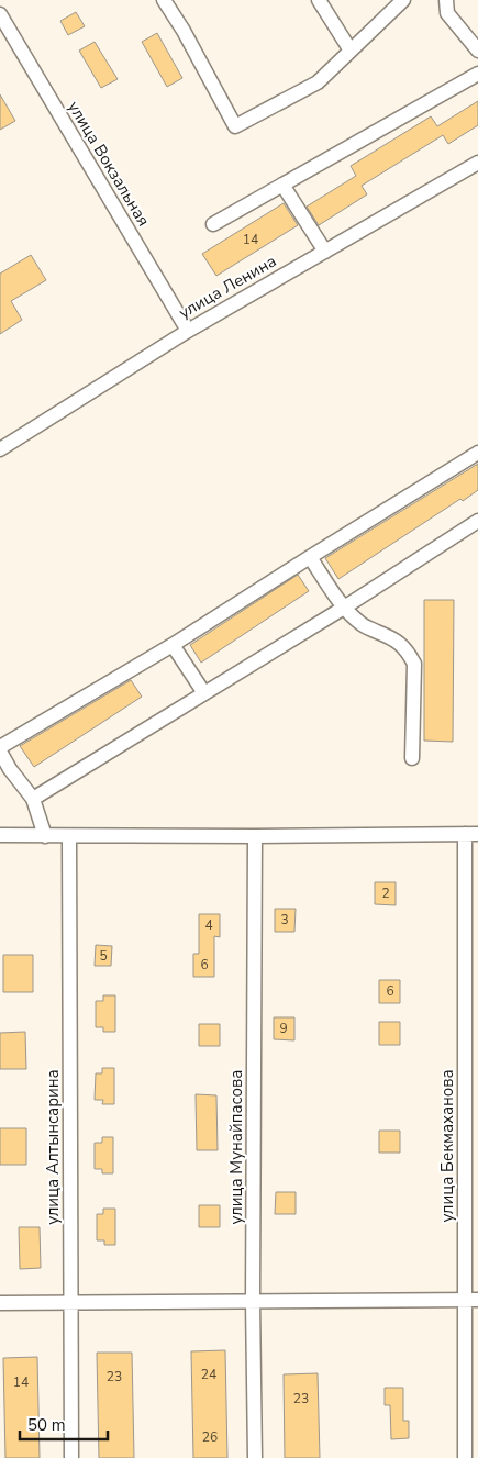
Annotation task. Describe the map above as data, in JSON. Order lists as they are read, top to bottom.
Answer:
{
  "streets": {
    "street": [
      "улица Вокзальная",
      "улица Ленина",
      "улица Бекмаханова",
      "улица Алтынсарина",
      "улица Мунайпасова"
    ]
  },
  "crossings": [
    ["улица Вокзальная", "улица Ленина"]
  ],
  "house_numbers": [
    "14",
    "2",
    "3",
    "4",
    "5",
    "6",
    "6",
    "9",
    "24",
    "23",
    "14",
    "23",
    "26"
  ],
  "scale_bar": "50 m"
}
